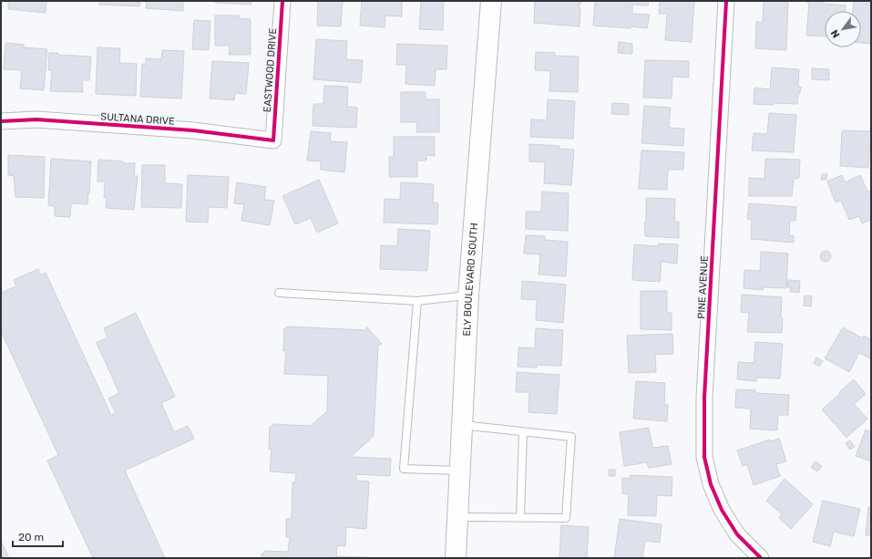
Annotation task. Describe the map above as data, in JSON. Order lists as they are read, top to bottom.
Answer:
{
  "streets": {
    "main road": ["ELY BOULEVARD SOUTH"],
    "street": ["EASTWOOD DRIVE", "SULTANA DRIVE", "PINE AVENUE"]
  },
  "crossings": [
    ["EASTWOOD DRIVE", "SULTANA DRIVE"]
  ],
  "scale_bar": "20 m",
  "north": "bottom left"
}
